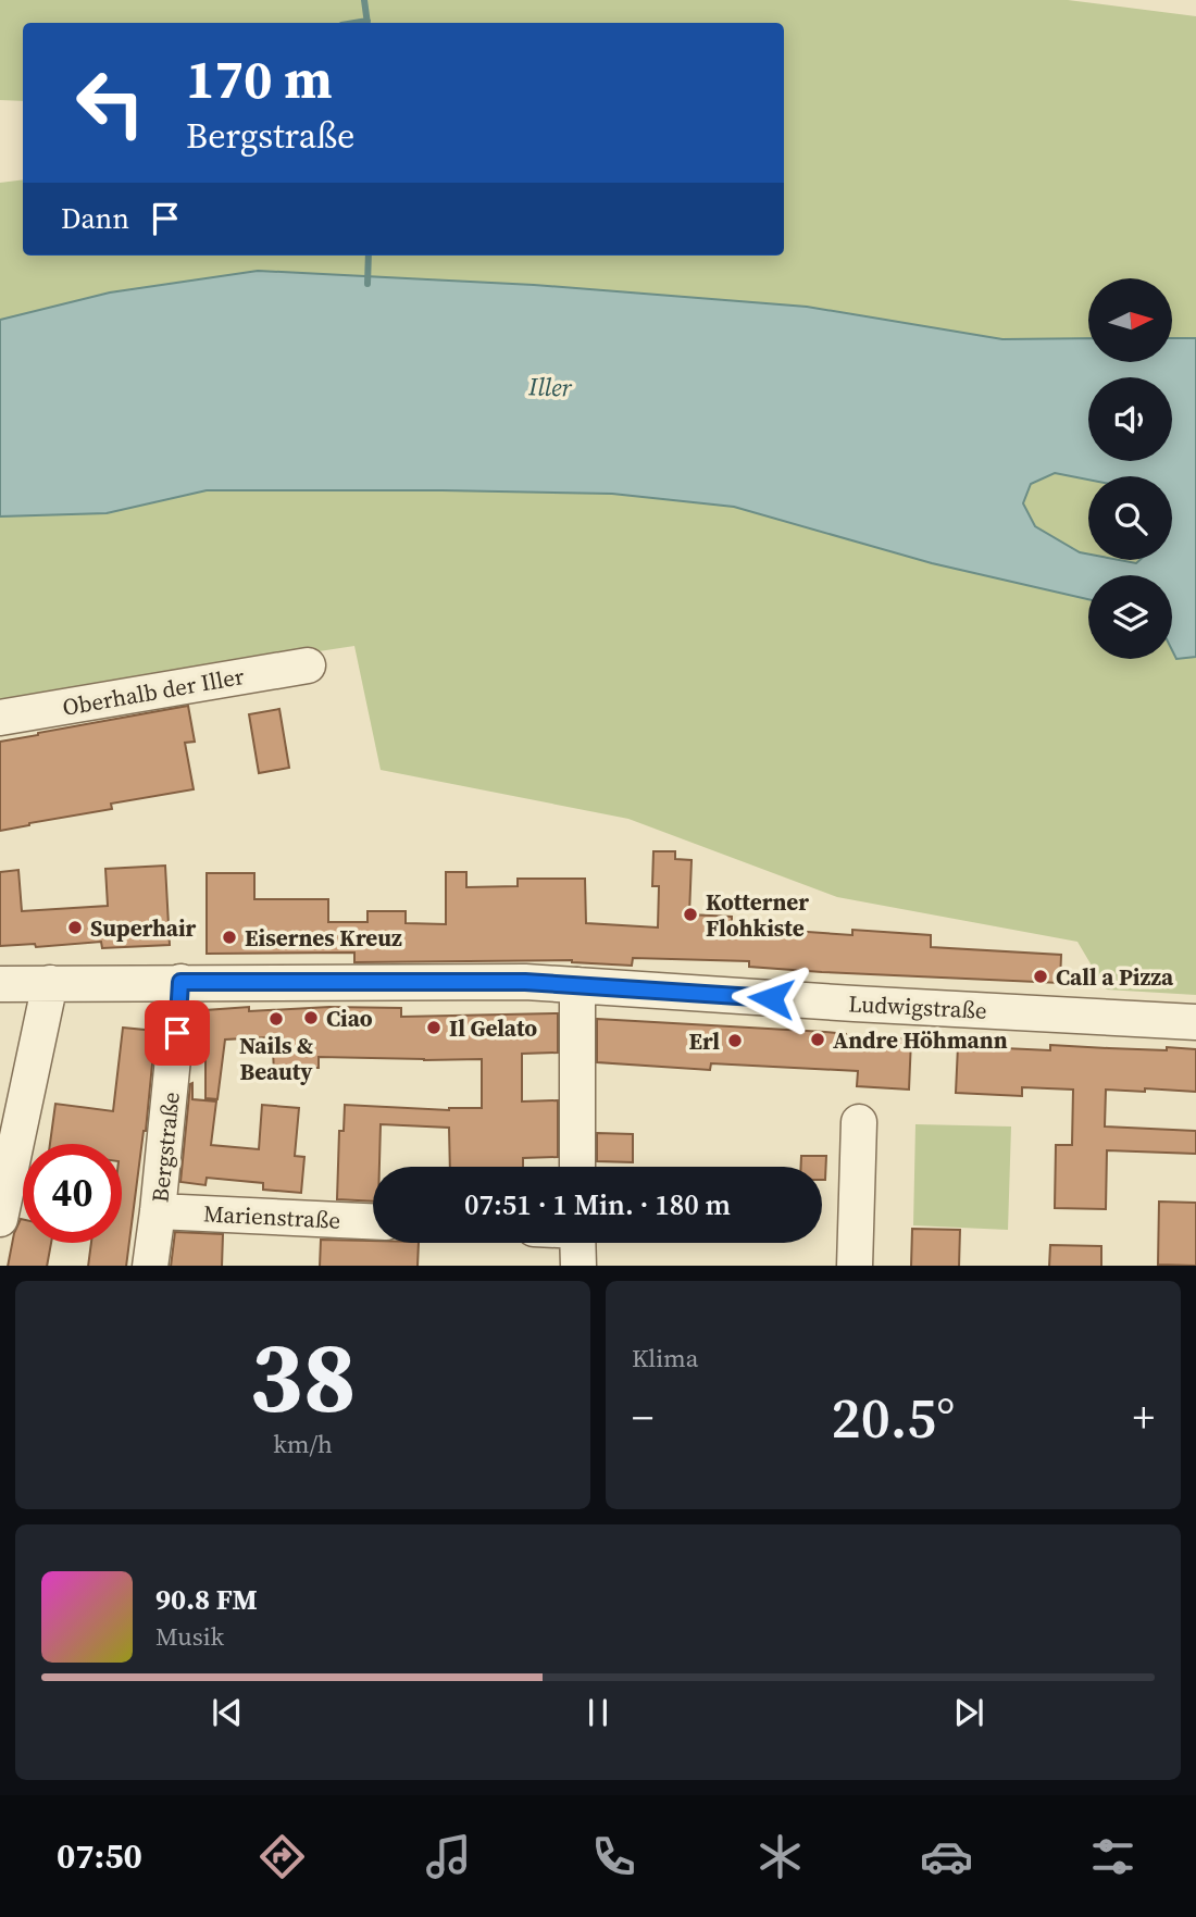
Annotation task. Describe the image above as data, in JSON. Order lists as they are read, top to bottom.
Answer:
{
  "streets": {
    "street": [
      "Oberhalb der Iller",
      "Ludwigstraße",
      "Bergstraße",
      "Marienstraße"
    ]
  },
  "crossings": [
    ["Ludwigstraße", "Bergstraße"],
    ["Bergstraße", "Marienstraße"]
  ],
  "water": ["Iller"],
  "places": [
    "Kotterner Flohkiste",
    "Superhair",
    "Eisernes Kreuz",
    "Call a Pizza",
    "Ciao",
    "Nails & Beauty",
    "Il Gelato",
    "Andre Höhmann",
    "Erl"
  ],
  "north": "right",
  "page": {
    "turn": ["170 m", "Bergstraße"],
    "then": "Dann",
    "limit": "40",
    "trip": "07:51 · 1 Min. · 180 m",
    "tile": [
      ["38", "km/h"],
      "Klima"
    ],
    "heat": ["−", "20.5°", "+"],
    "song": ["90.8 FM", "Musik"],
    "tabs": "07:50"
  }
}
